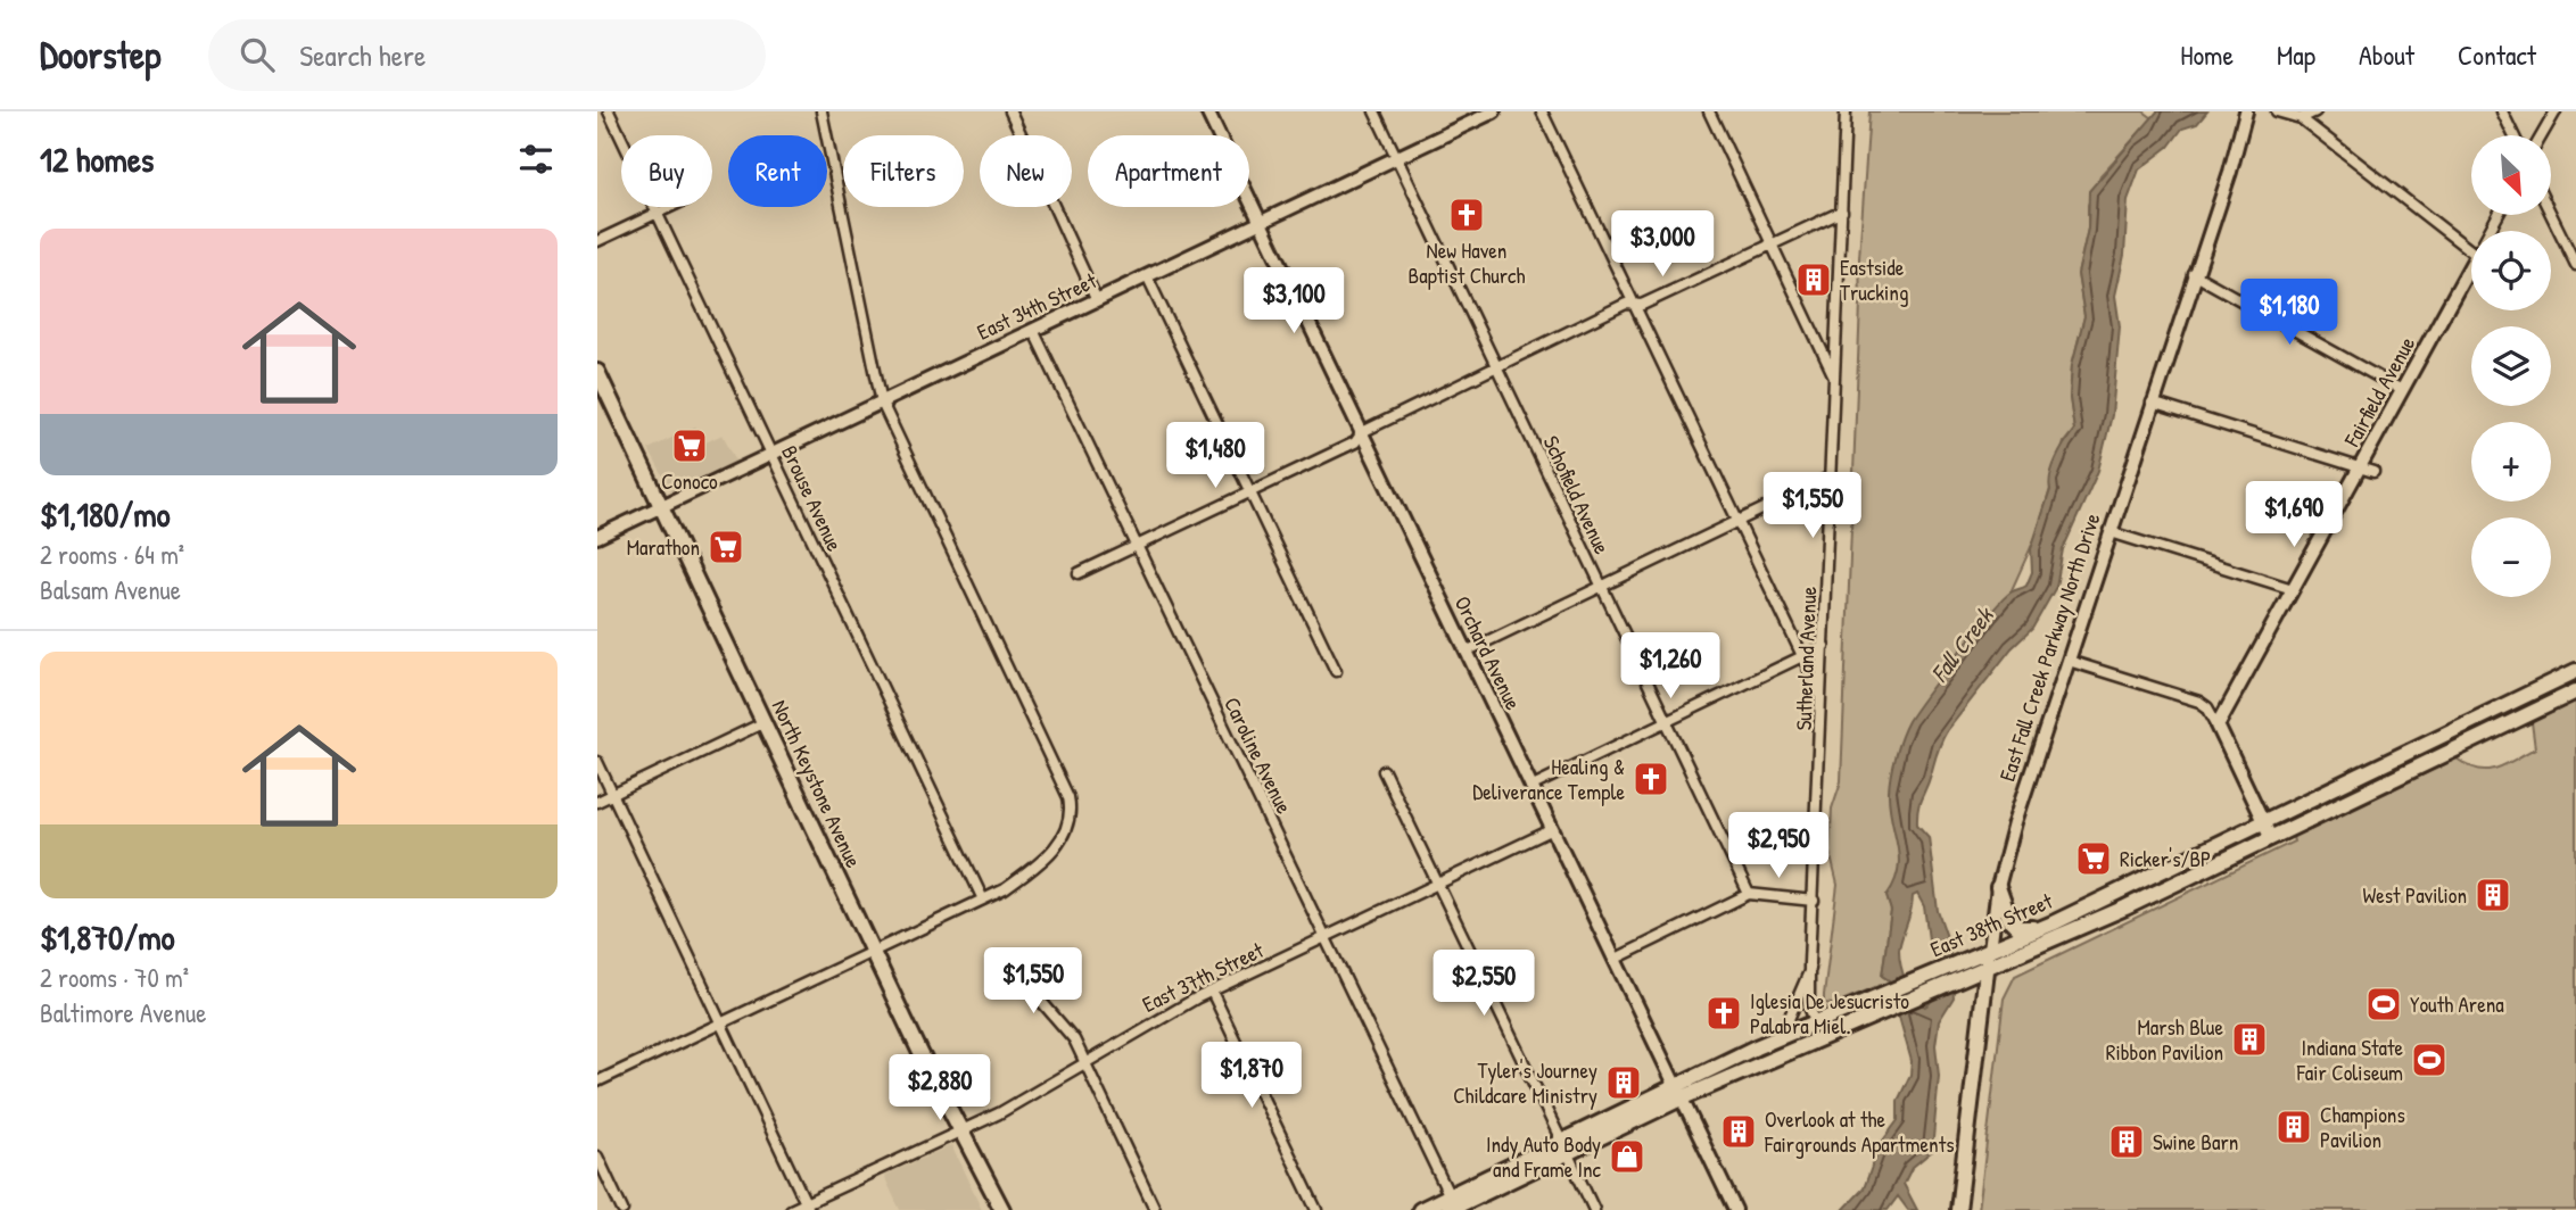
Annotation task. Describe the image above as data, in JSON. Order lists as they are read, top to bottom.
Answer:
{
  "streets": {
    "main road": [
      "East 34th Street",
      "Fairfield Avenue",
      "East Fall Creek Parkway North Drive",
      "Orchard Avenue",
      "North Keystone Avenue",
      "East 38th Street"
    ],
    "street": [
      "Schofield Avenue",
      "Brouse Avenue",
      "Sutherland Avenue",
      "Caroline Avenue",
      "East 37th Street"
    ]
  },
  "crossings": [
    ["East 34th Street", "Schofield Avenue"],
    ["East 34th Street", "Brouse Avenue"],
    ["East 34th Street", "Orchard Avenue"],
    ["East 34th Street", "Caroline Avenue"],
    ["East 34th Street", "North Keystone Avenue"],
    ["East Fall Creek Parkway North Drive", "East 38th Street"],
    ["Orchard Avenue", "East 38th Street"],
    ["Orchard Avenue", "East 37th Street"],
    ["Sutherland Avenue", "East 38th Street"],
    ["Caroline Avenue", "East 38th Street"],
    ["Caroline Avenue", "East 37th Street"],
    ["North Keystone Avenue", "East 37th Street"]
  ],
  "water": ["Fall Creek"],
  "places": {
    "church": ["New Haven Baptist Church", "Healing & Deliverance Temple", "Iglesia De Jesucristo Palabra Miel."],
    "building": [
      "Eastside Trucking",
      "West Pavilion",
      "Marsh Blue Ribbon Pavilion",
      "Tyler's Journey Childcare Ministry",
      "Champions Pavilion",
      "Overlook at the Fairgrounds Apartments",
      "Swine Barn"
    ],
    "supermarket": ["Conoco", "Marathon", "Ricker's/BP"],
    "sports": ["Youth Arena", "Indiana State Fair Coliseum"],
    "shop": ["Indy Auto Body and Frame Inc"]
  },
  "north": "bottom right",
  "page": {
    "header": "Doorstep",
    "search": "Search here",
    "nav": [
      "Home",
      "Map",
      "About",
      "Contact"
    ],
    "heading": "12 homes",
    "map_buttons": ["+", "−"],
    "chip": [
      "Buy",
      "Rent",
      "Filters",
      "New",
      "Apartment"
    ],
    "list": [
      {
        "name": "$1,180/mo",
        "note": "2 rooms · 64 m² · Balsam Avenue"
      },
      {
        "name": "$1,870/mo",
        "note": "2 rooms · 70 m² · Baltimore Avenue"
      }
    ],
    "price": [
      "$3,000",
      "$3,100",
      "$1,180",
      "$1,480",
      "$1,550",
      "$1,690",
      "$1,260",
      "$2,950",
      "$1,550",
      "$2,550",
      "$1,870",
      "$2,880"
    ]
  }
}
